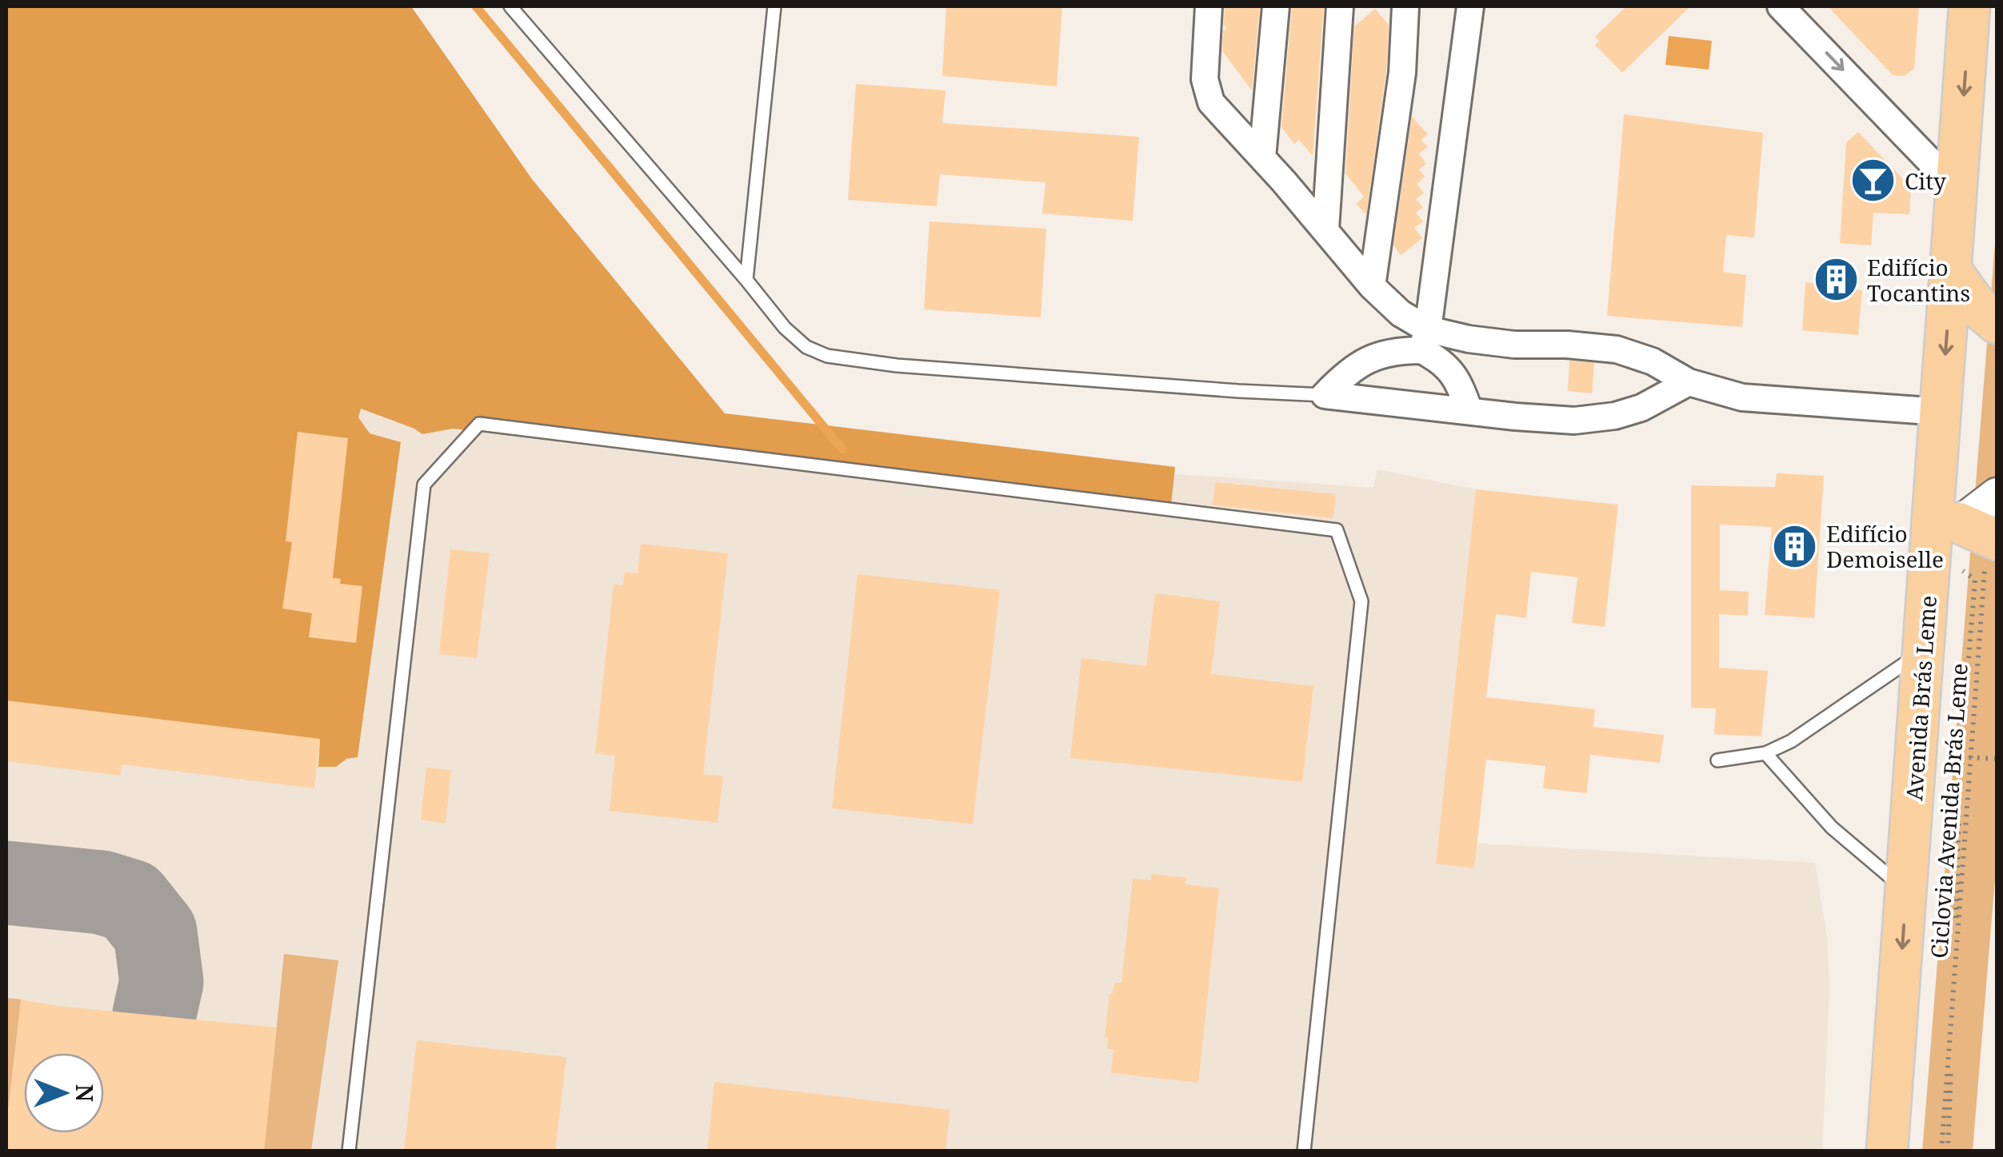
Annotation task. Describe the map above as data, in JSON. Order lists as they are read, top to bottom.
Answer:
{
  "streets": {
    "main road": ["Avenida Brás Leme"],
    "path": ["Ciclovia Avenida Brás Leme"]
  },
  "crossings": [
    ["Avenida Brás Leme", "Ciclovia Avenida Brás Leme"]
  ],
  "one_way": ["Avenida Brás Leme"],
  "places": {
    "bar": ["City"],
    "building": ["Edifício Tocantins", "Edifício Demoiselle"]
  },
  "north": "right"
}
